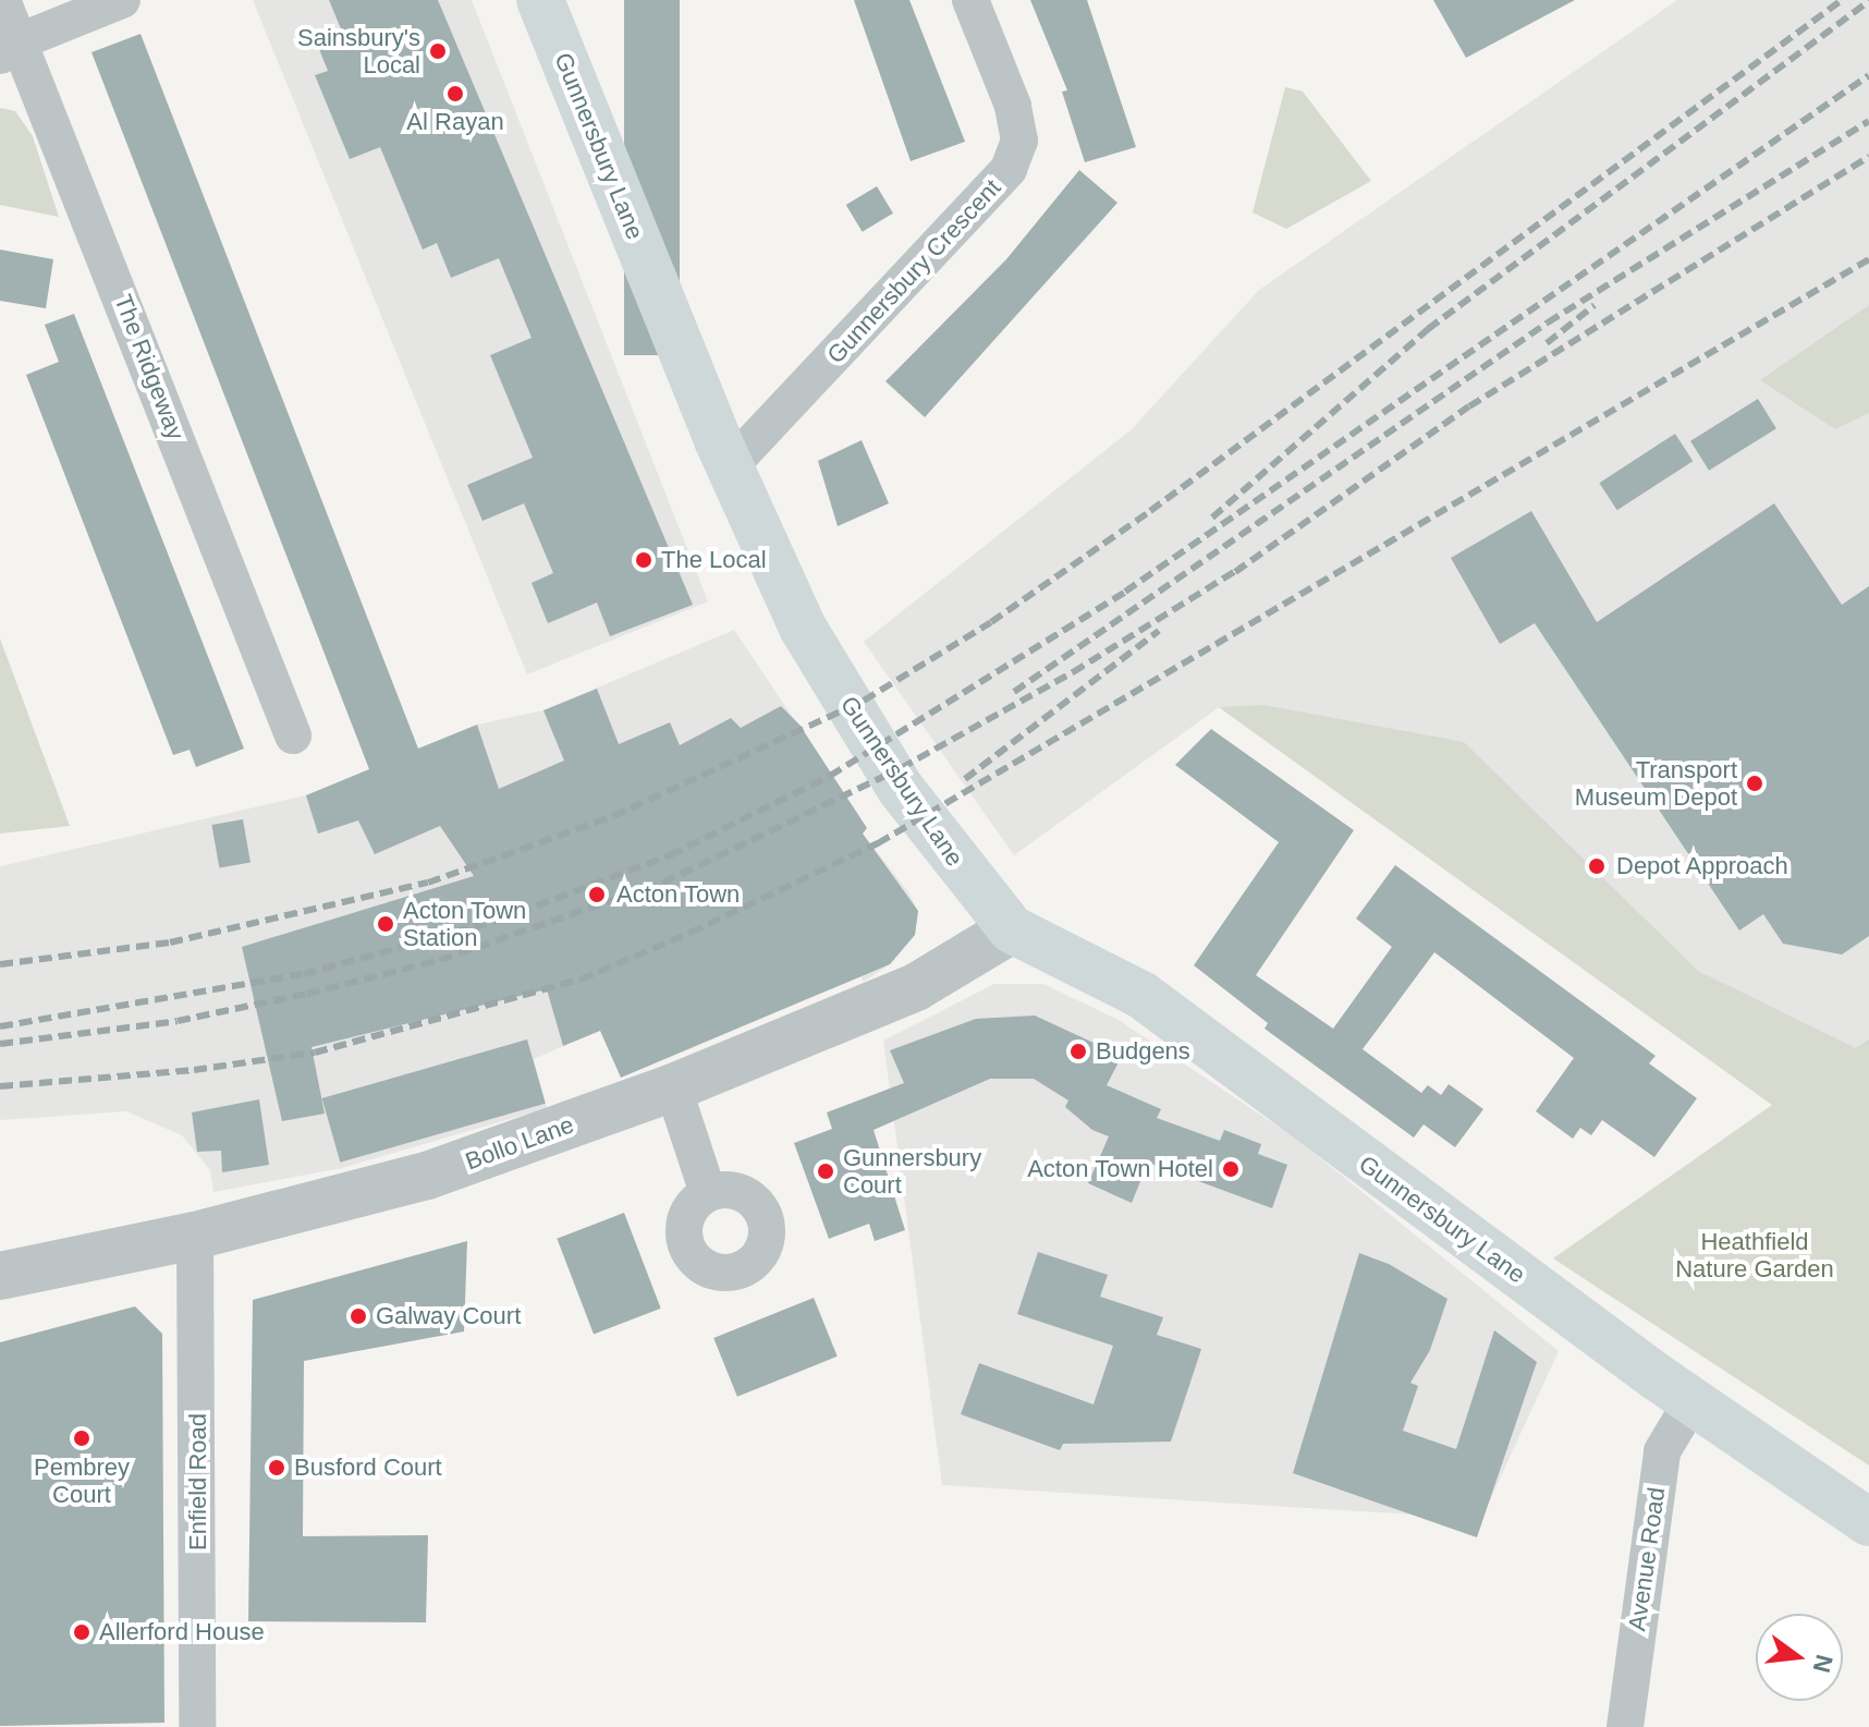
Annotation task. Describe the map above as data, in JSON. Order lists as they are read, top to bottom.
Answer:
{
  "streets": {
    "main road": ["Gunnersbury Lane"],
    "street": [
      "Gunnersbury Crescent",
      "The Ridgeway",
      "Bollo Lane",
      "Enfield Road",
      "Avenue Road"
    ]
  },
  "crossings": [
    ["Gunnersbury Lane", "Gunnersbury Crescent"],
    ["Gunnersbury Lane", "Bollo Lane"],
    ["Gunnersbury Lane", "Avenue Road"],
    ["Bollo Lane", "Enfield Road"]
  ],
  "parks": ["Heathfield Nature Garden"],
  "places": [
    "Sainsbury's Local",
    "Al Rayan",
    "The Local",
    "Transport Museum Depot",
    "Depot Approach",
    "Acton Town",
    "Acton Town Station",
    "Budgens",
    "Acton Town Hotel",
    "Gunnersbury Court",
    "Galway Court",
    "Pembrey Court",
    "Busford Court",
    "Allerford House"
  ],
  "north": "right"
}
